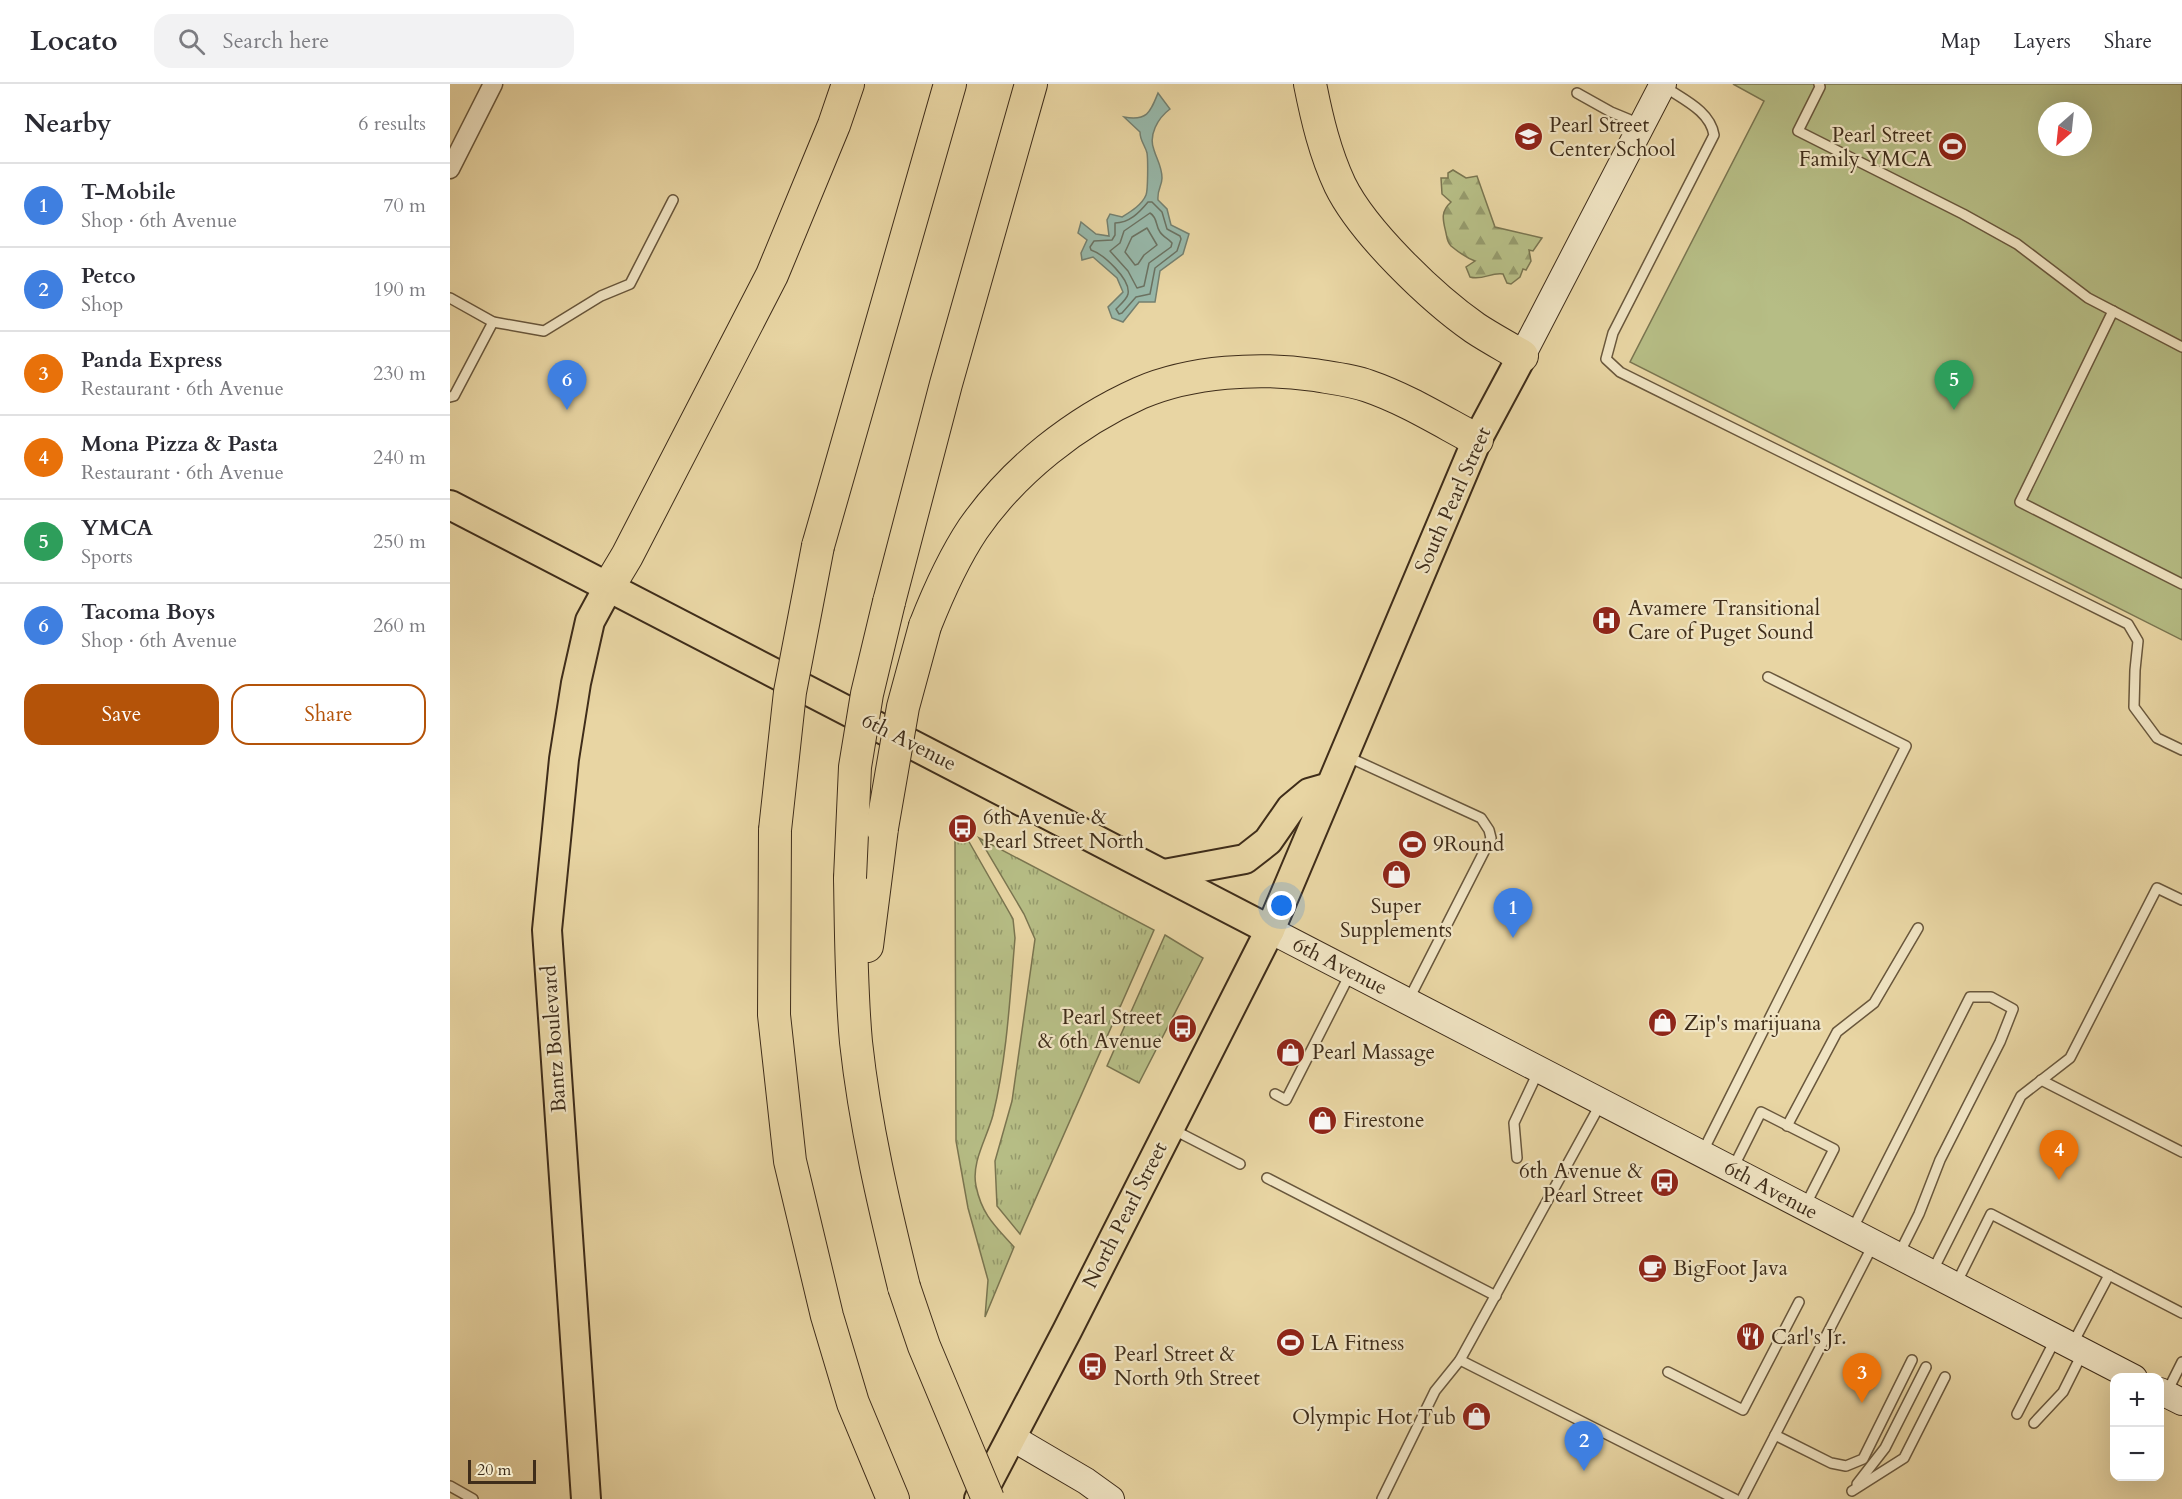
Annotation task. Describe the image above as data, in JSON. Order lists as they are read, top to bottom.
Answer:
{
  "streets": {
    "main road": [
      "South Pearl Street",
      "6th Avenue",
      "Bantz Boulevard",
      "North Pearl Street"
    ]
  },
  "crossings": [
    ["South Pearl Street", "6th Avenue"],
    ["South Pearl Street", "North Pearl Street"],
    ["6th Avenue", "Bantz Boulevard"],
    ["6th Avenue", "North Pearl Street"]
  ],
  "places": {
    "school or university": ["Pearl Street Center School"],
    "sports": ["Pearl Street Family YMCA", "9Round", "LA Fitness"],
    "hospital": ["Avamere Transitional Care of Puget Sound"],
    "bus stop": [
      "6th Avenue & Pearl Street North",
      "Pearl Street & 6th Avenue",
      "6th Avenue & Pearl Street",
      "Pearl Street & North 9th Street"
    ],
    "shop": [
      "Super Supplements",
      "Zip's marijuana",
      "Pearl Massage",
      "Firestone",
      "Olympic Hot Tub"
    ],
    "cafe": ["BigFoot Java"],
    "restaurant": ["Carl's Jr."]
  },
  "scale_bar": "20 m",
  "north": "bottom left",
  "page": {
    "header": "Locato",
    "search": "Search here",
    "nav": ["Map", "Layers", "Share"],
    "heading": ["Nearby", "6 results"],
    "list": [
      {
        "mark": "1",
        "name": "T-Mobile",
        "note": "Shop · 6th Avenue",
        "value": "70 m"
      },
      {
        "mark": "2",
        "name": "Petco",
        "note": "Shop",
        "value": "190 m"
      },
      {
        "mark": "3",
        "name": "Panda Express",
        "note": "Restaurant · 6th Avenue",
        "value": "230 m"
      },
      {
        "mark": "4",
        "name": "Mona Pizza & Pasta",
        "note": "Restaurant · 6th Avenue",
        "value": "240 m"
      },
      {
        "mark": "5",
        "name": "YMCA",
        "note": "Sports",
        "value": "250 m"
      },
      {
        "mark": "6",
        "name": "Tacoma Boys",
        "note": "Shop · 6th Avenue",
        "value": "260 m"
      }
    ],
    "pins": [
      "5",
      "6",
      "1",
      "4",
      "3",
      "2"
    ],
    "buttons": ["Save", "Share"],
    "map_buttons": ["+", "−"],
    "scale": "20 m"
  }
}
